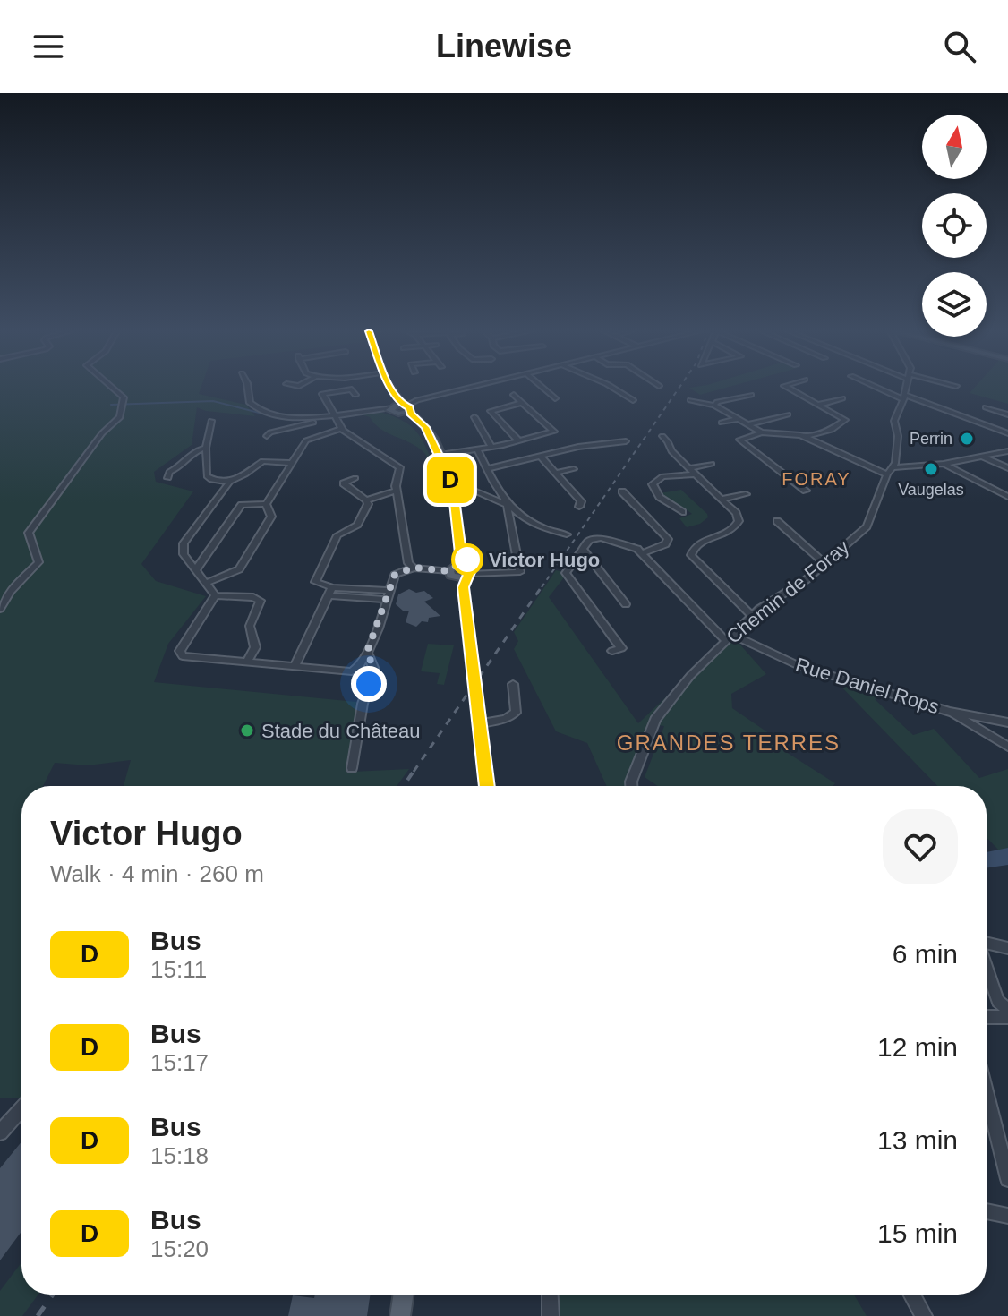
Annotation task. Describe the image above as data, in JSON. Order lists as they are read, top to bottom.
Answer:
{
  "streets": {
    "street": ["Chemin de Foray", "Rue Daniel Rops"]
  },
  "crossings": [
    ["Chemin de Foray", "Rue Daniel Rops"]
  ],
  "districts": ["FORAY", "GRANDES TERRES"],
  "places": [
    "Perrin",
    "Vaugelas",
    "Victor Hugo",
    "Stade du Château"
  ],
  "lines": ["bus line D"],
  "north": "top",
  "page": {
    "header": "Linewise",
    "on_map": "D",
    "heading": ["Victor Hugo", "Walk · 4 min · 260 m"],
    "list": [
      {
        "mark": "D",
        "name": "Bus",
        "note": "15:11",
        "value": "6 min"
      },
      {
        "mark": "D",
        "name": "Bus",
        "note": "15:17",
        "value": "12 min"
      },
      {
        "mark": "D",
        "name": "Bus",
        "note": "15:18",
        "value": "13 min"
      },
      {
        "mark": "D",
        "name": "Bus",
        "note": "15:20",
        "value": "15 min"
      }
    ]
  }
}
